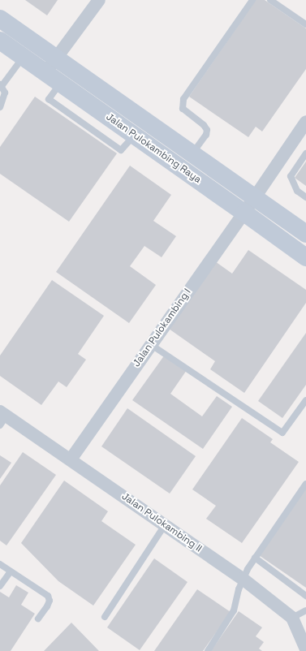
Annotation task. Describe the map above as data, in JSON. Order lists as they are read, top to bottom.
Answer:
{
  "streets": {
    "street": ["Jalan Pulokambing Raya", "Jalan Pulokambing I", "Jalan Pulokambing II"]
  },
  "crossings": [
    ["Jalan Pulokambing Raya", "Jalan Pulokambing I"],
    ["Jalan Pulokambing I", "Jalan Pulokambing II"]
  ]
}
